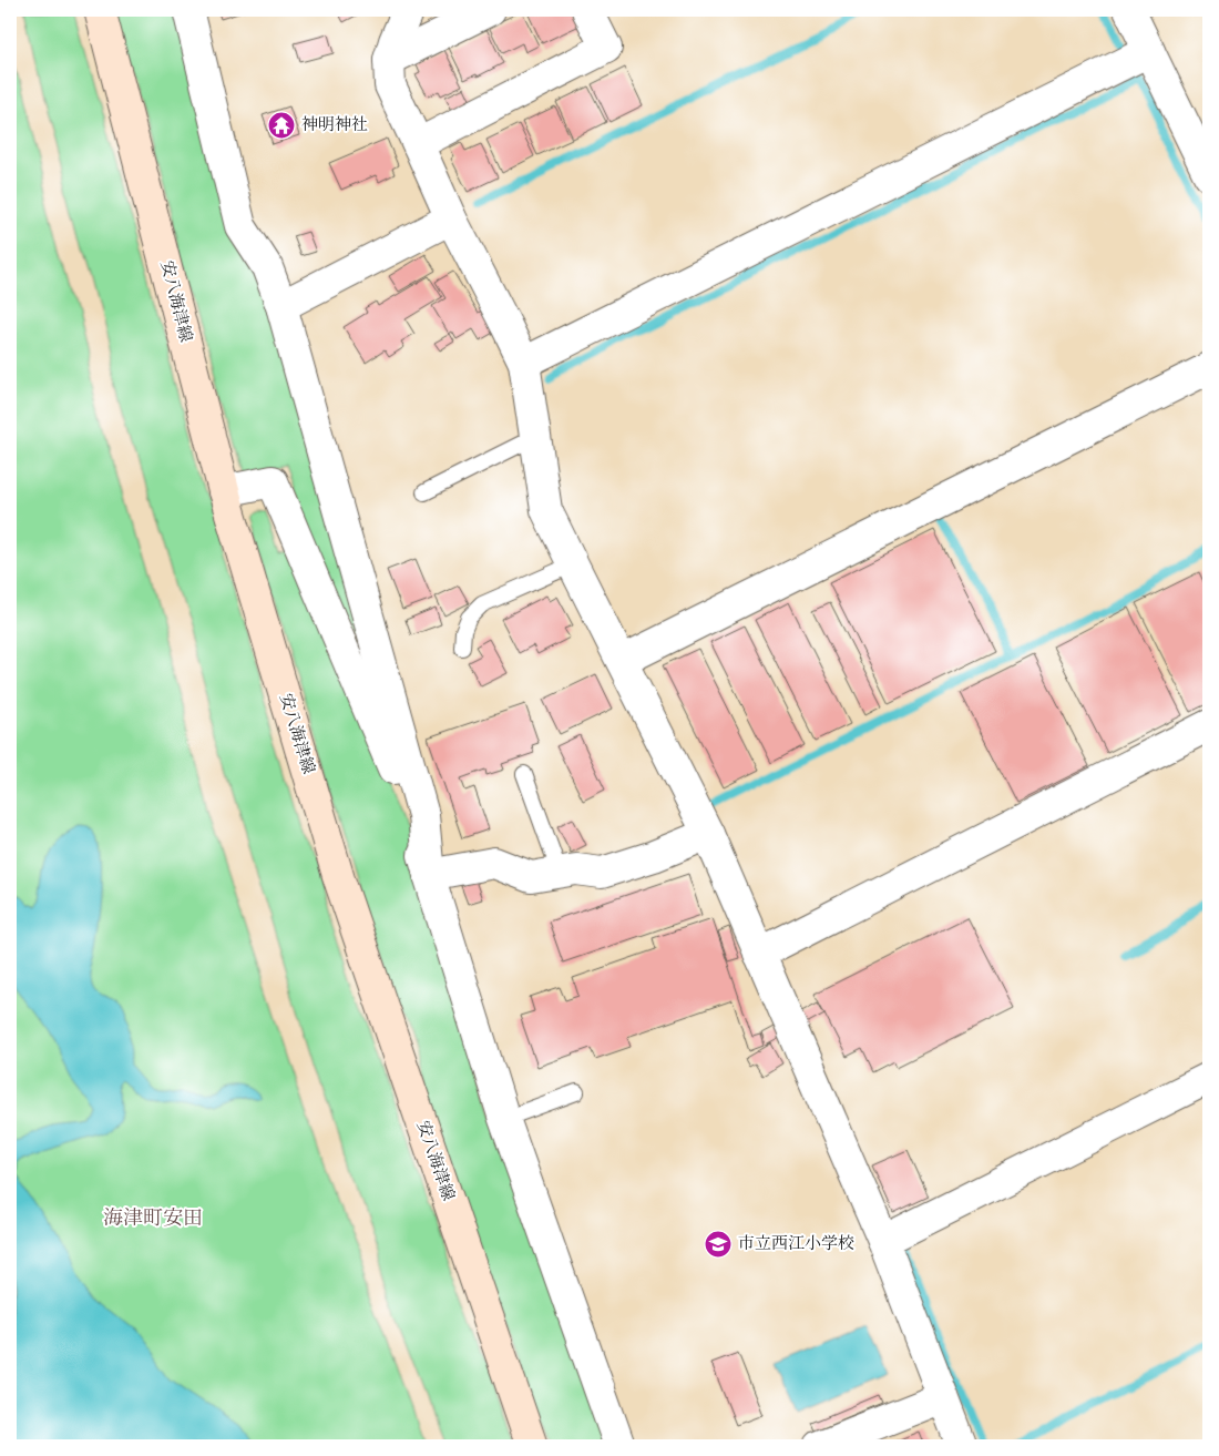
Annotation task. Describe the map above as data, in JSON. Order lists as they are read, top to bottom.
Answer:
{
  "streets": {
    "main road": ["安八海津線"]
  },
  "districts": ["海津町安田"],
  "places": {
    "temple": ["神明神社"],
    "school or university": ["市立西江小学校"]
  }
}
